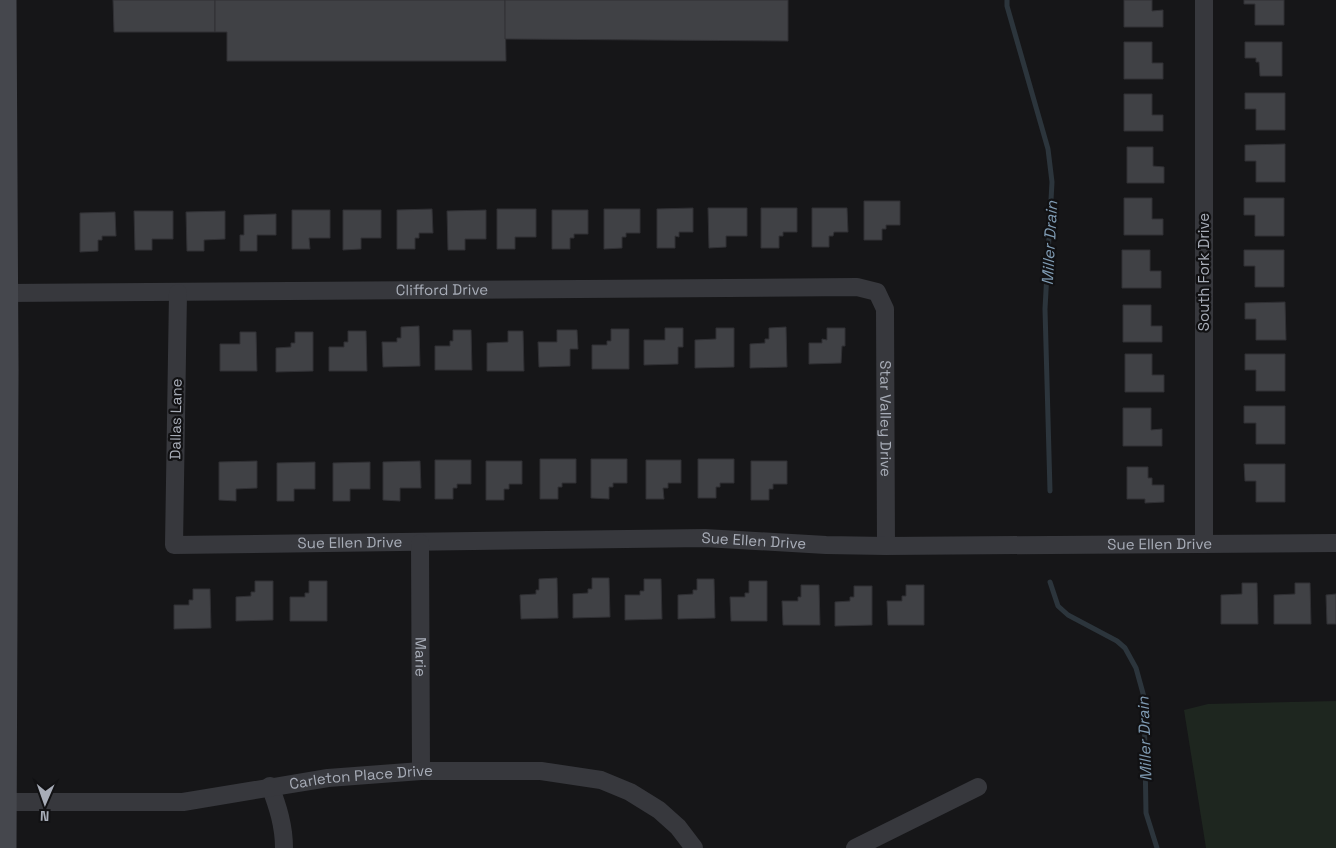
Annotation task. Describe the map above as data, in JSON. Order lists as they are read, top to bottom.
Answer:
{
  "streets": {
    "street": [
      "South Fork Drive",
      "Clifford Drive",
      "Star Valley Drive",
      "Dallas Lane",
      "Sue Ellen Drive",
      "Marie",
      "Carleton Place Drive"
    ]
  },
  "crossings": [
    ["South Fork Drive", "Sue Ellen Drive"],
    ["Clifford Drive", "Star Valley Drive"],
    ["Clifford Drive", "Dallas Lane"],
    ["Star Valley Drive", "Sue Ellen Drive"],
    ["Dallas Lane", "Sue Ellen Drive"],
    ["Sue Ellen Drive", "Marie"],
    ["Marie", "Carleton Place Drive"]
  ],
  "water": ["Miller Drain"],
  "north": "bottom"
}
